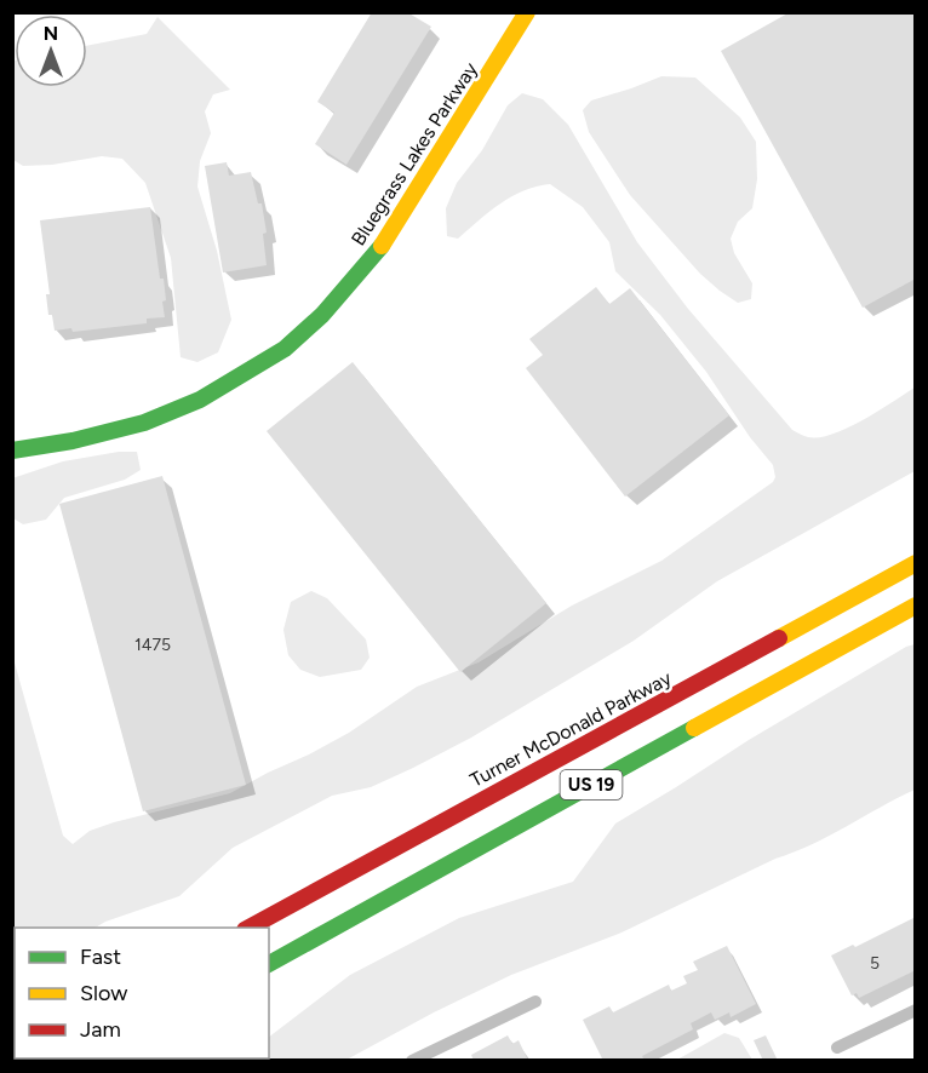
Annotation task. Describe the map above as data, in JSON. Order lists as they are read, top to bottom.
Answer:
{
  "streets": {
    "main road": ["Bluegrass Lakes Parkway", "Turner McDonald Parkway", "US 19"]
  },
  "house_numbers": ["1475", "5"],
  "legend": ["Fast", "Slow", "Jam"],
  "north": "top"
}
